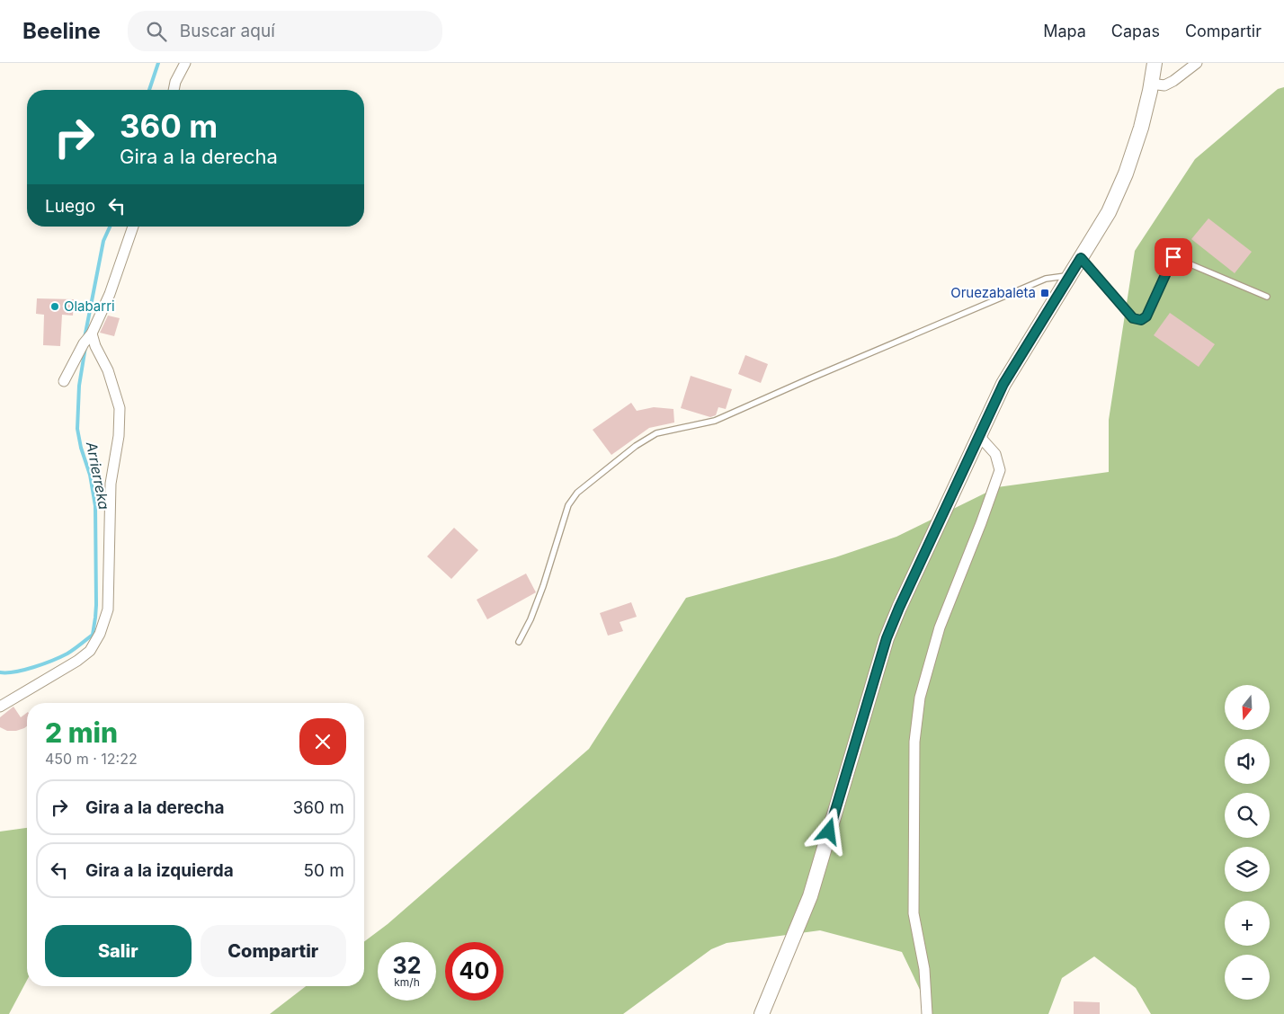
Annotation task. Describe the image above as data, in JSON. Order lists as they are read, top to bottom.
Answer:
{
  "water": ["Arrierreka"],
  "places": {
    "transit": ["Oruezabaleta"],
    "other": ["Olabarri"]
  },
  "north": "bottom",
  "page": {
    "header": "Beeline",
    "search": "Buscar aquí",
    "nav": ["Mapa", "Capas", "Compartir"],
    "turn": ["360 m", "Gira a la derecha"],
    "then": "Luego",
    "map_buttons": ["+", "−"],
    "heading": ["2 min", "450 m · 12:22"],
    "list": [
      {
        "name": "Gira a la derecha",
        "value": "360 m"
      },
      {
        "name": "Gira a la izquierda",
        "value": "50 m"
      }
    ],
    "buttons": ["Salir", "Compartir"],
    "speed": "32 km/h",
    "limit": "40"
  }
}
